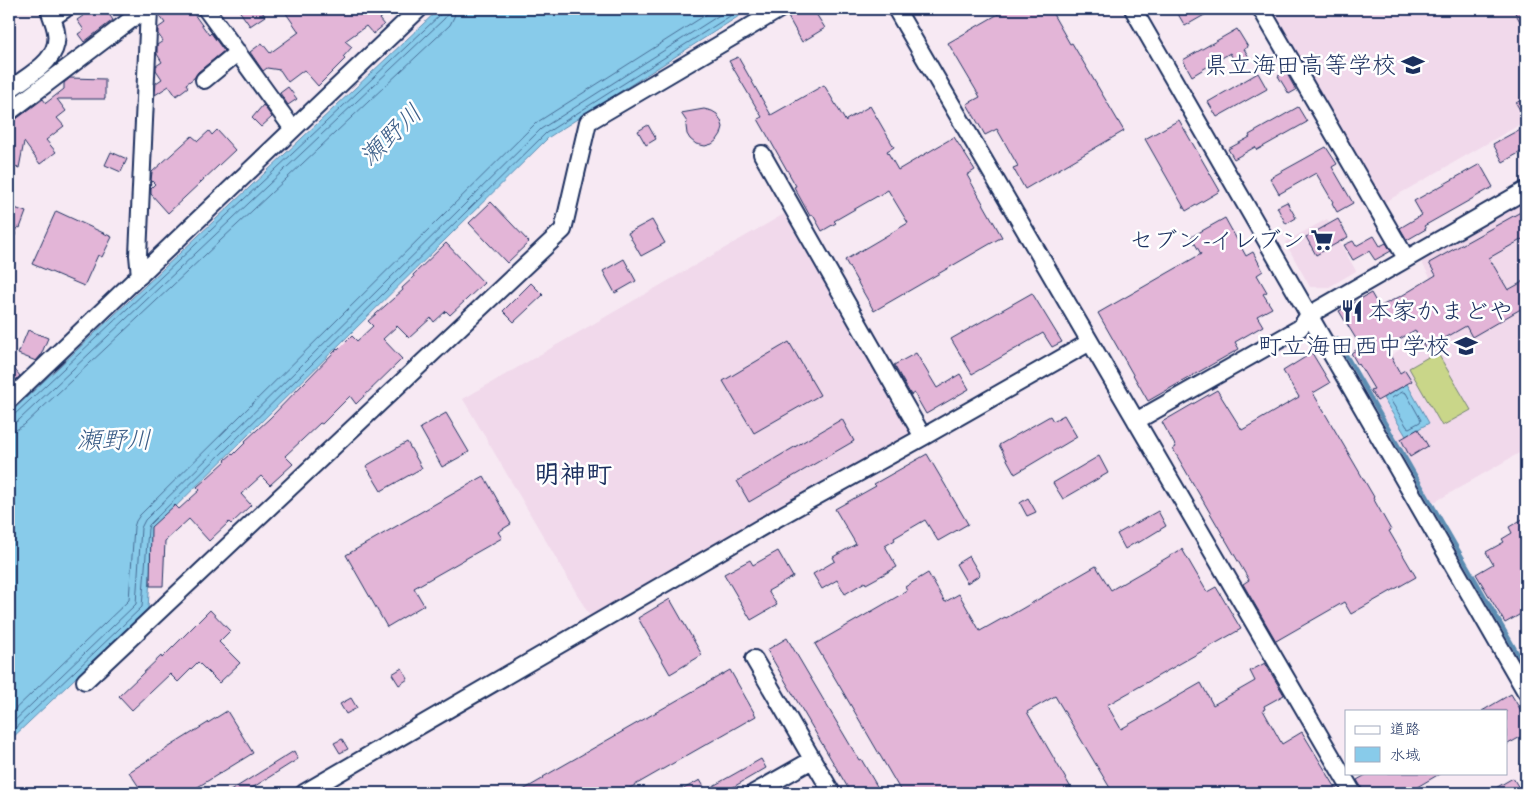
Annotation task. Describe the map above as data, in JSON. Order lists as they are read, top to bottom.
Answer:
{
  "districts": ["明神町"],
  "water": ["瀬野川"],
  "places": {
    "school or university": ["県立海田高等学校", "町立海田西中学校"],
    "supermarket": ["セブン-イレブン"],
    "restaurant": ["本家かまどや"]
  },
  "legend": ["道路", "水域"]
}
